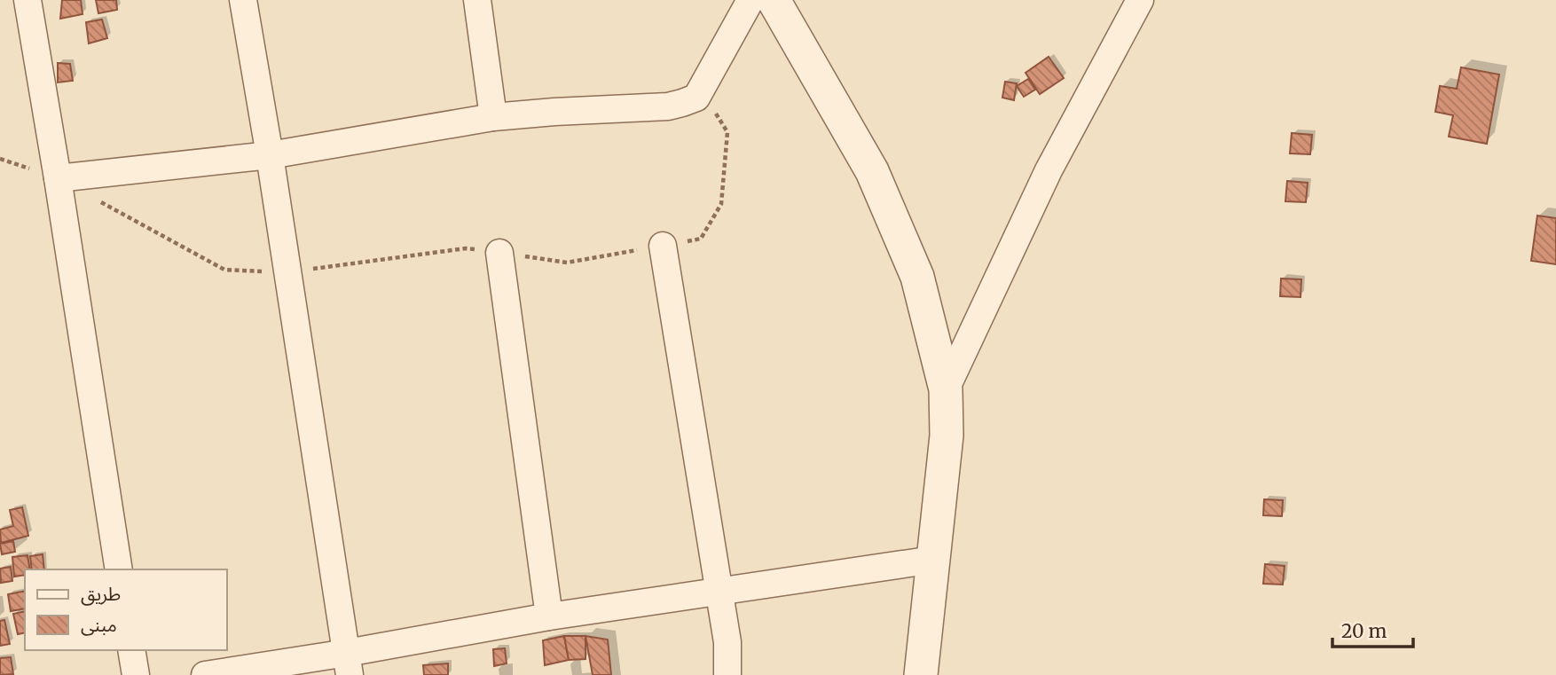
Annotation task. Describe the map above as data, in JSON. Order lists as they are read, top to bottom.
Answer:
{
  "legend": ["طريق", "مبنى"],
  "scale_bar": "20 m"
}
